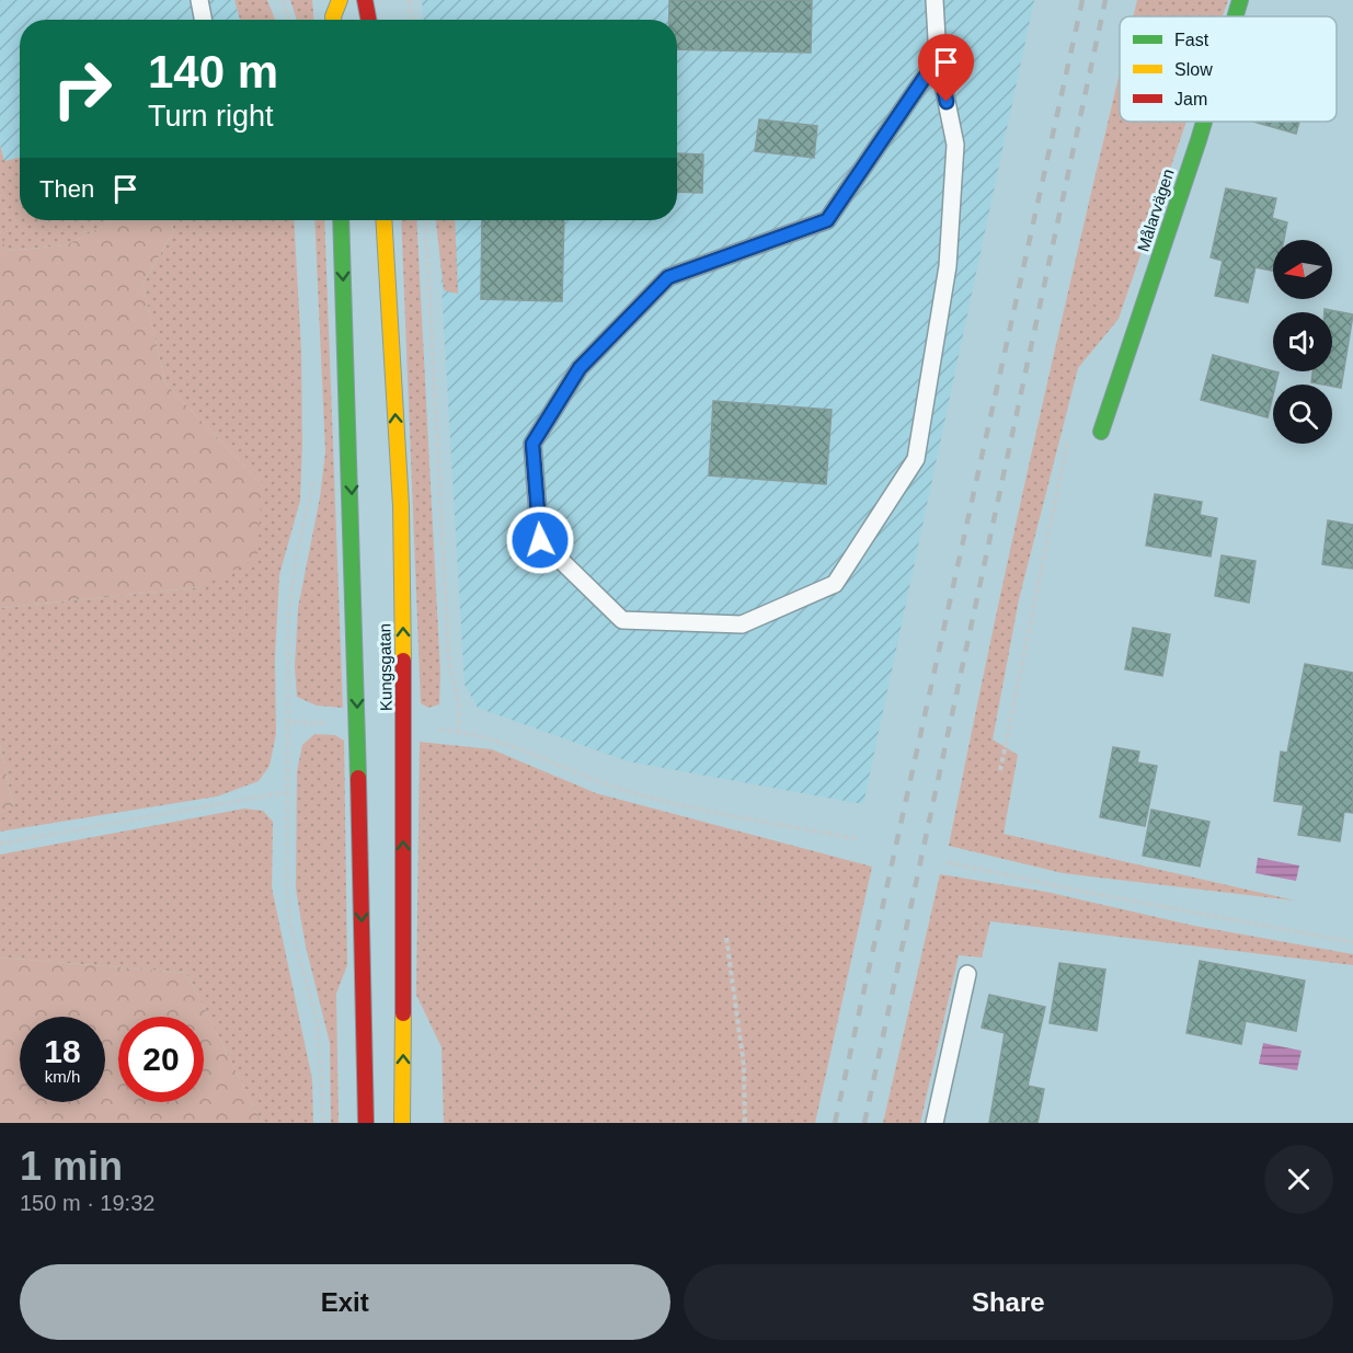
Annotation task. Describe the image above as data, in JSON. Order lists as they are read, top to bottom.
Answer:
{
  "streets": {
    "main road": ["Målarvägen", "Kungsgatan"]
  },
  "legend": ["Fast", "Slow", "Jam"],
  "north": "left",
  "page": {
    "turn": ["140 m", "Turn right"],
    "then": "Then",
    "speed": "18 km/h",
    "limit": "20",
    "heading": ["1 min", "150 m · 19:32"],
    "buttons": ["Exit", "Share"]
  }
}
